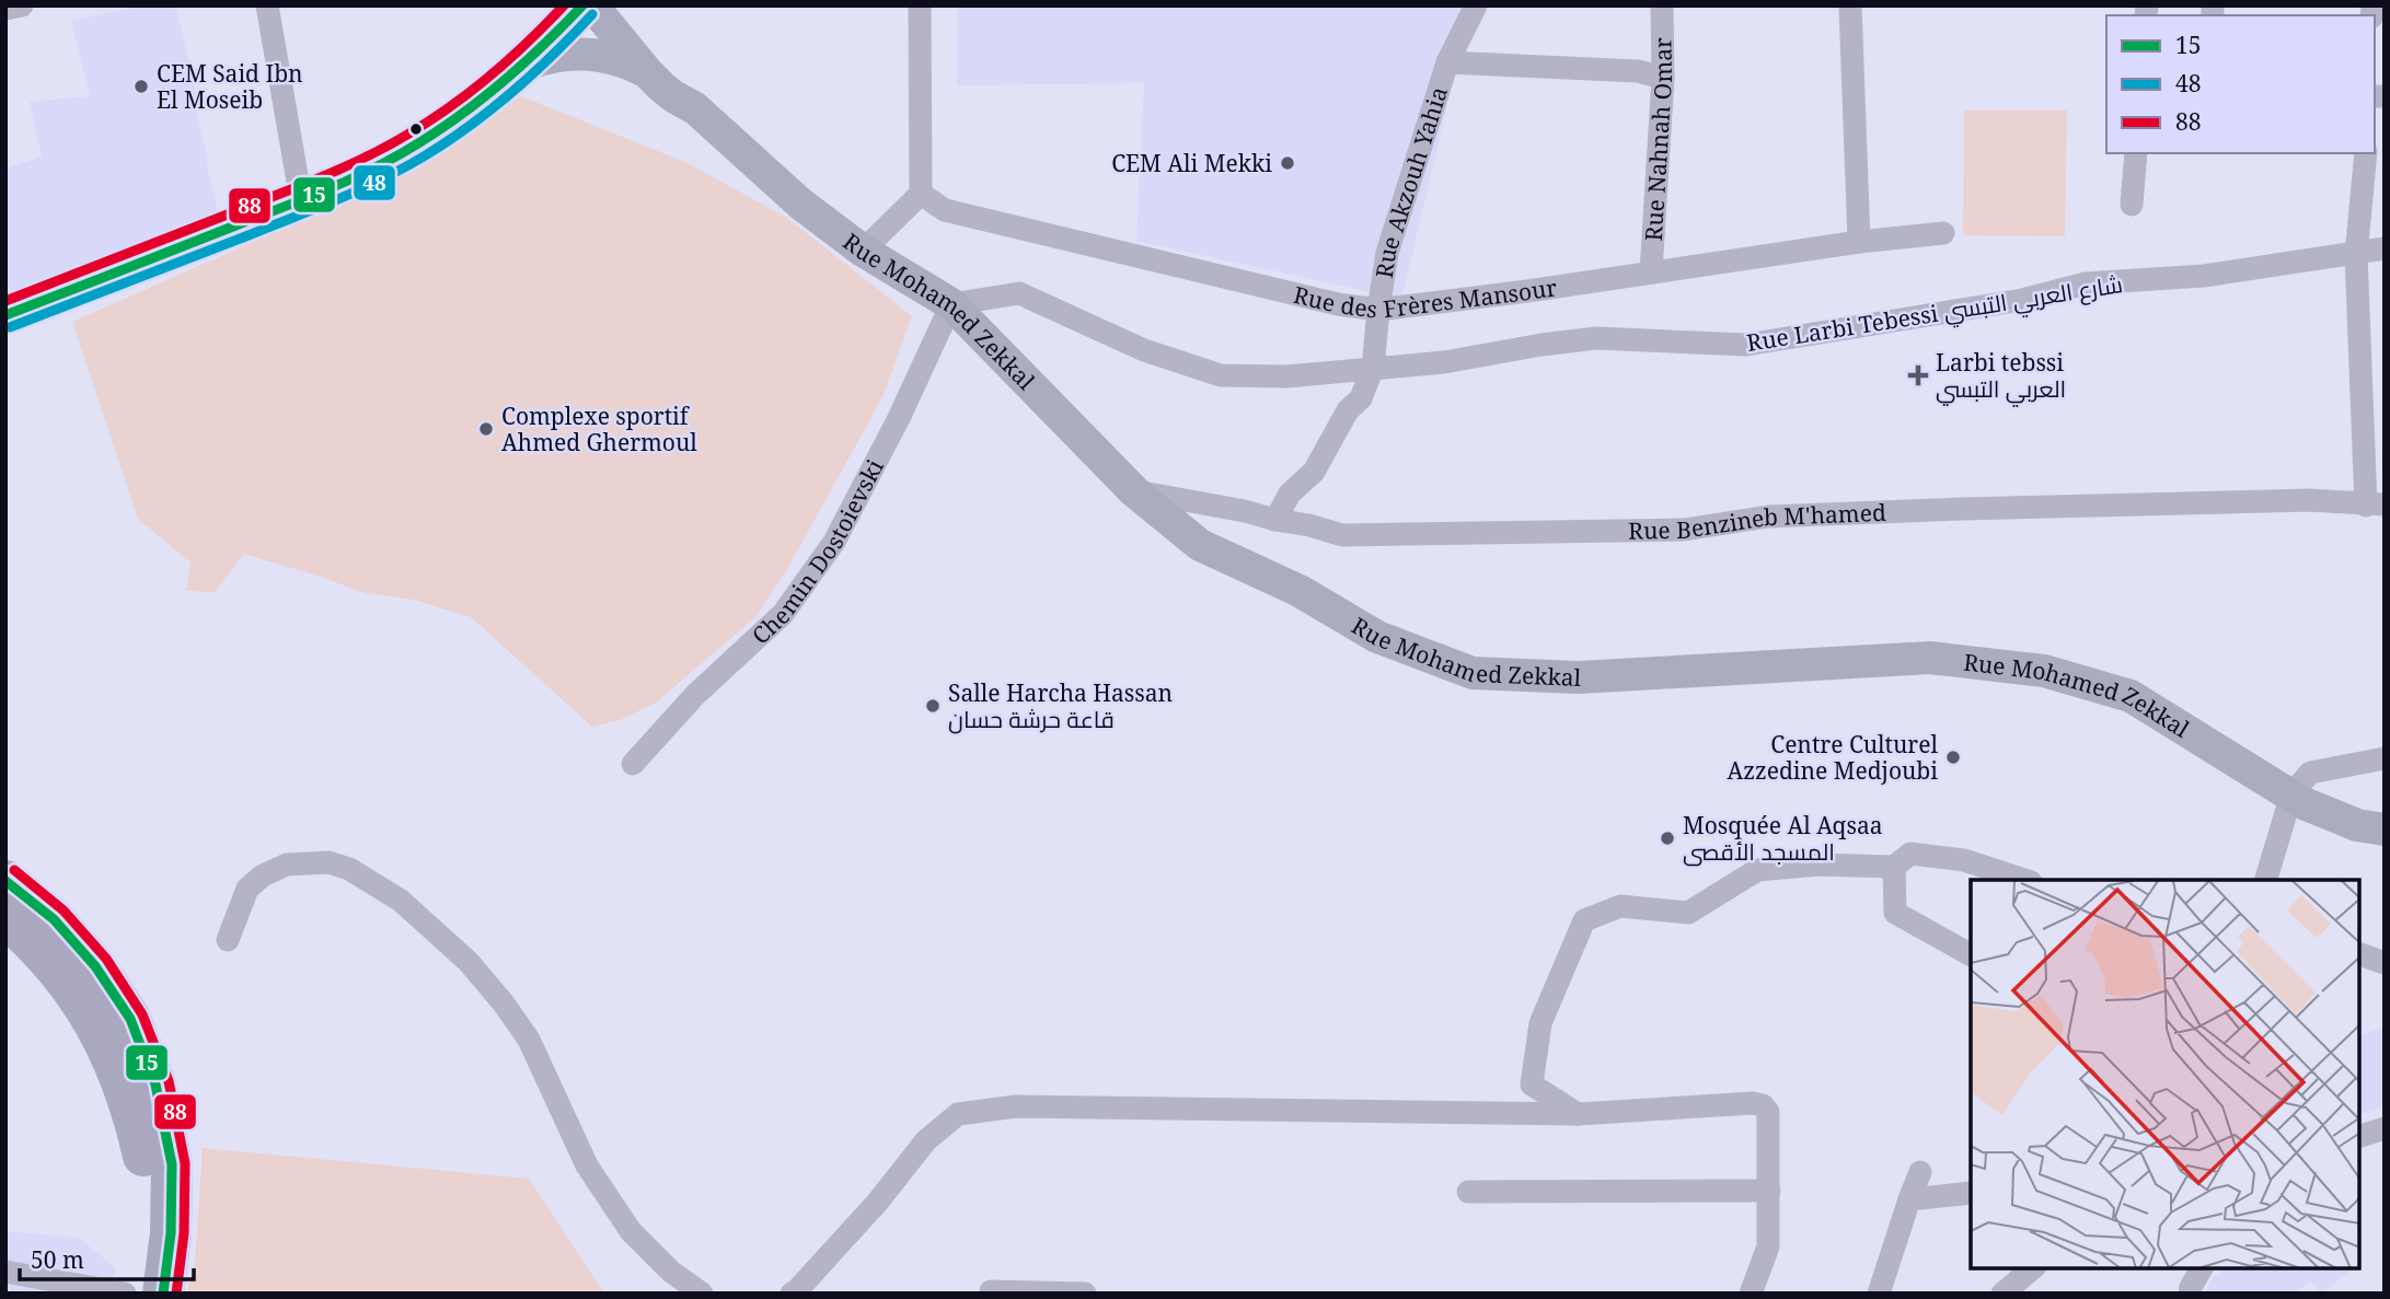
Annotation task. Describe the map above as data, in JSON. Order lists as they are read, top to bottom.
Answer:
{
  "streets": {
    "street": [
      "Rue Nahnah Omar",
      "Rue Akzouh Yahia",
      "Rue des Frères Mansour",
      "Rue Mohamed Zekkal",
      "Rue Larbi Tebessi شارع العربي التبسي",
      "Rue Benzineb M'hamed",
      "Chemin Dostoievski"
    ]
  },
  "crossings": [
    ["Rue Nahnah Omar", "Rue des Frères Mansour"],
    ["Rue Akzouh Yahia", "Rue des Frères Mansour"],
    ["Rue Akzouh Yahia", "Rue Larbi Tebessi شارع العربي التبسي"],
    ["Rue Akzouh Yahia", "Rue Benzineb M'hamed"],
    ["Rue Mohamed Zekkal", "Rue Larbi Tebessi شارع العربي التبسي"],
    ["Rue Mohamed Zekkal", "Rue Benzineb M'hamed"],
    ["Rue Mohamed Zekkal", "Chemin Dostoievski"],
    ["Rue Larbi Tebessi شارع العربي التبسي", "Chemin Dostoievski"]
  ],
  "places": {
    "other": [
      "CEM Said Ibn El Moseib",
      "CEM Ali Mekki",
      "Complexe sportif Ahmed Ghermoul",
      "Salle Harcha Hassan قاعة حرشة حسان",
      "Centre Culturel Azzedine Medjoubi",
      "Mosquée Al Aqsaa المسجد الأقصى"
    ],
    "health": ["Larbi tebssi العربي التبسي"]
  },
  "lines": ["transit line 15", "transit line 88", "transit line 48"],
  "legend": ["15", "48", "88"],
  "scale_bar": "50 m"
}
